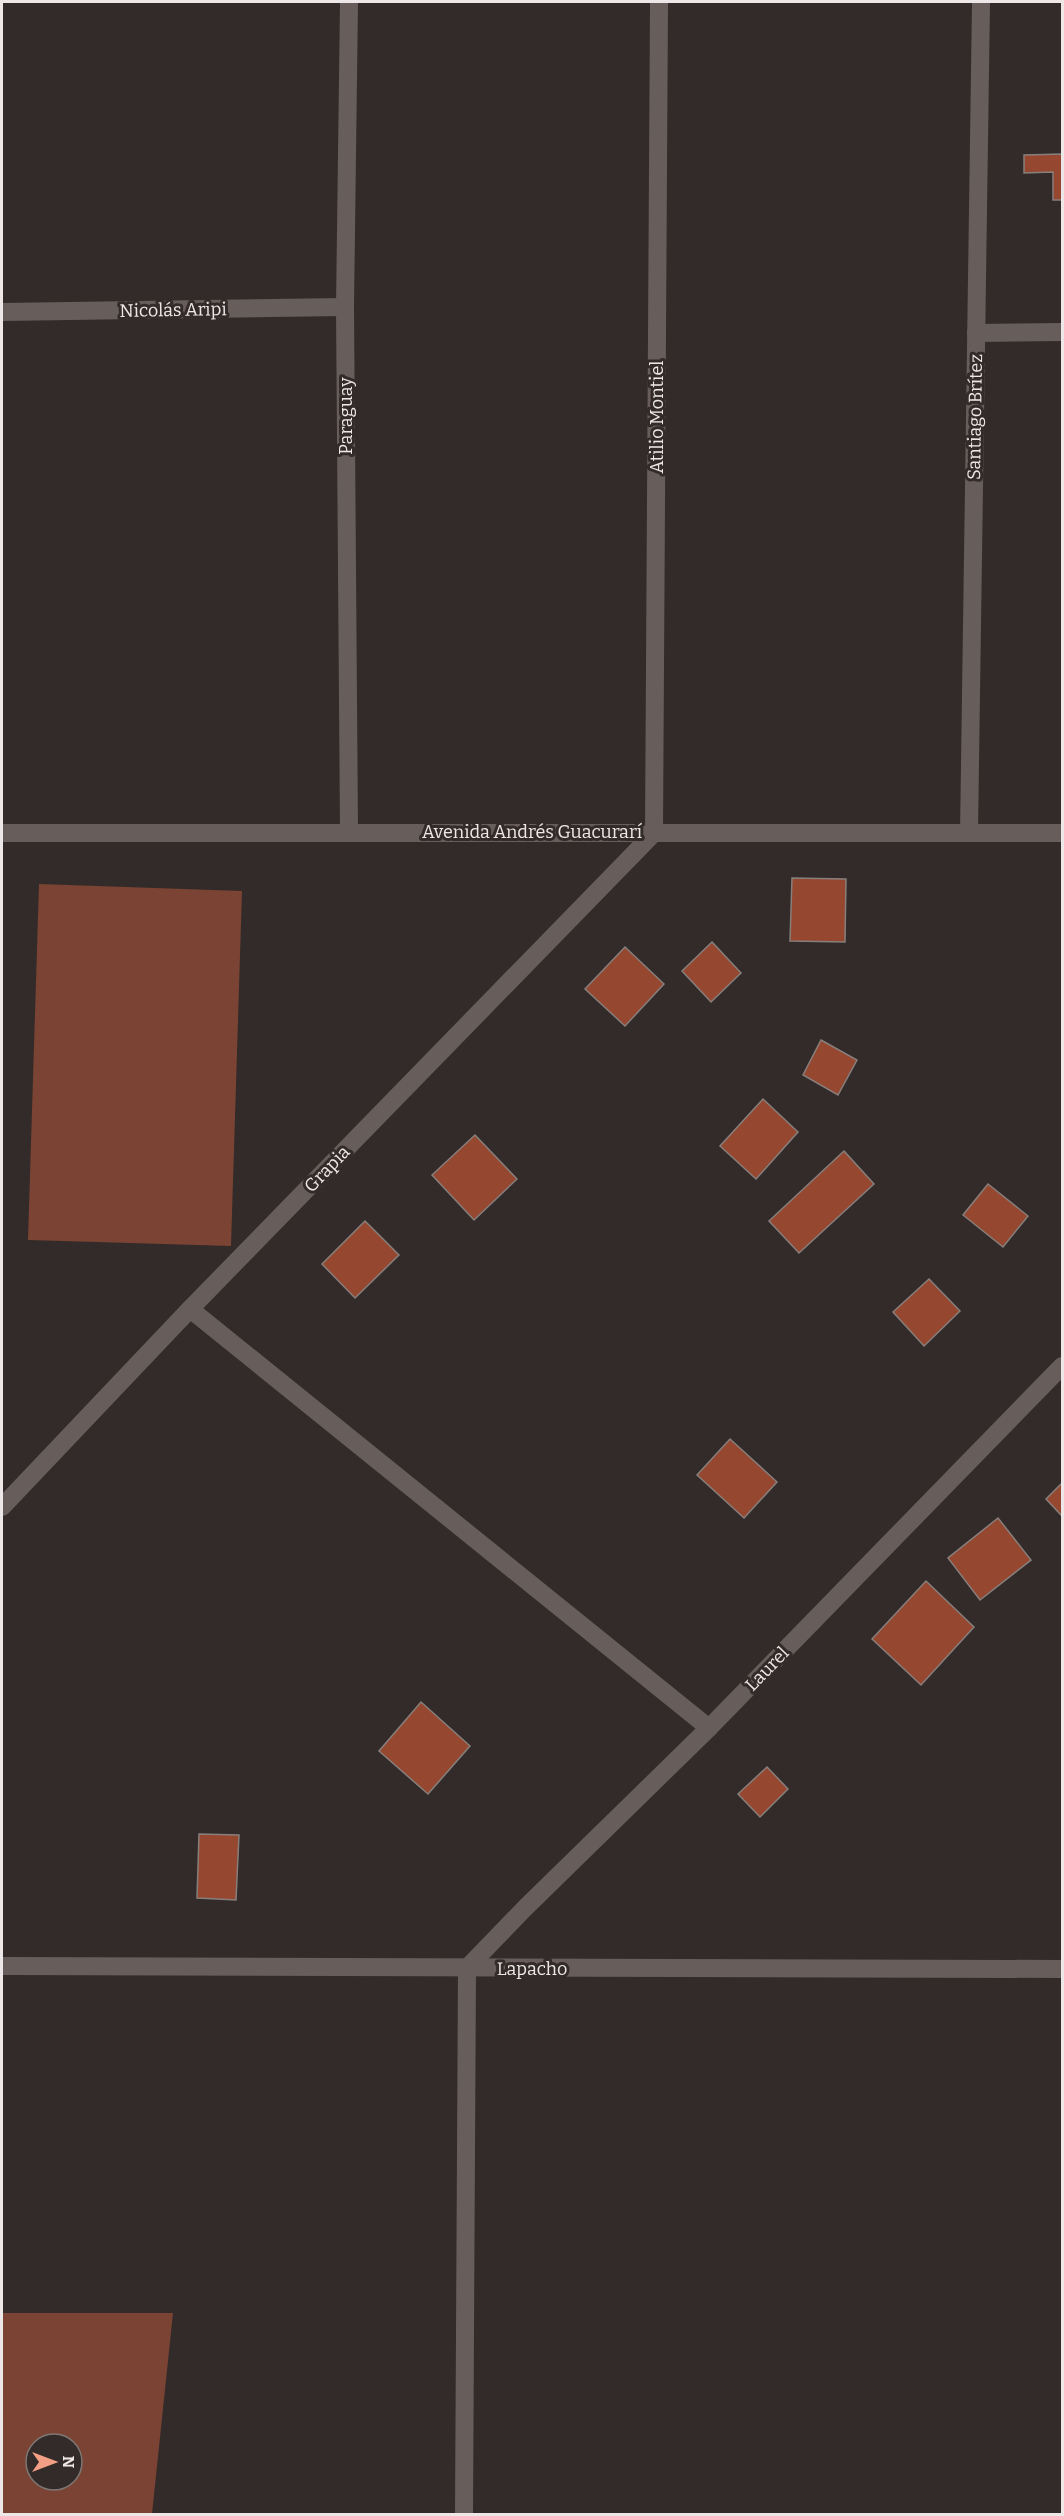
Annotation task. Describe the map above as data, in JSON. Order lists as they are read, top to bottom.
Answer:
{
  "streets": {
    "street": [
      "Nicolás Aripi",
      "Paraguay",
      "Atilio Montiel",
      "Santiago Brítez",
      "Avenida Andrés Guacurarí",
      "Grapia",
      "Laurel",
      "Lapacho"
    ]
  },
  "crossings": [
    ["Nicolás Aripi", "Paraguay"],
    ["Paraguay", "Avenida Andrés Guacurarí"],
    ["Atilio Montiel", "Avenida Andrés Guacurarí"],
    ["Atilio Montiel", "Grapia"],
    ["Santiago Brítez", "Avenida Andrés Guacurarí"],
    ["Avenida Andrés Guacurarí", "Grapia"],
    ["Laurel", "Lapacho"]
  ],
  "north": "right"
}
